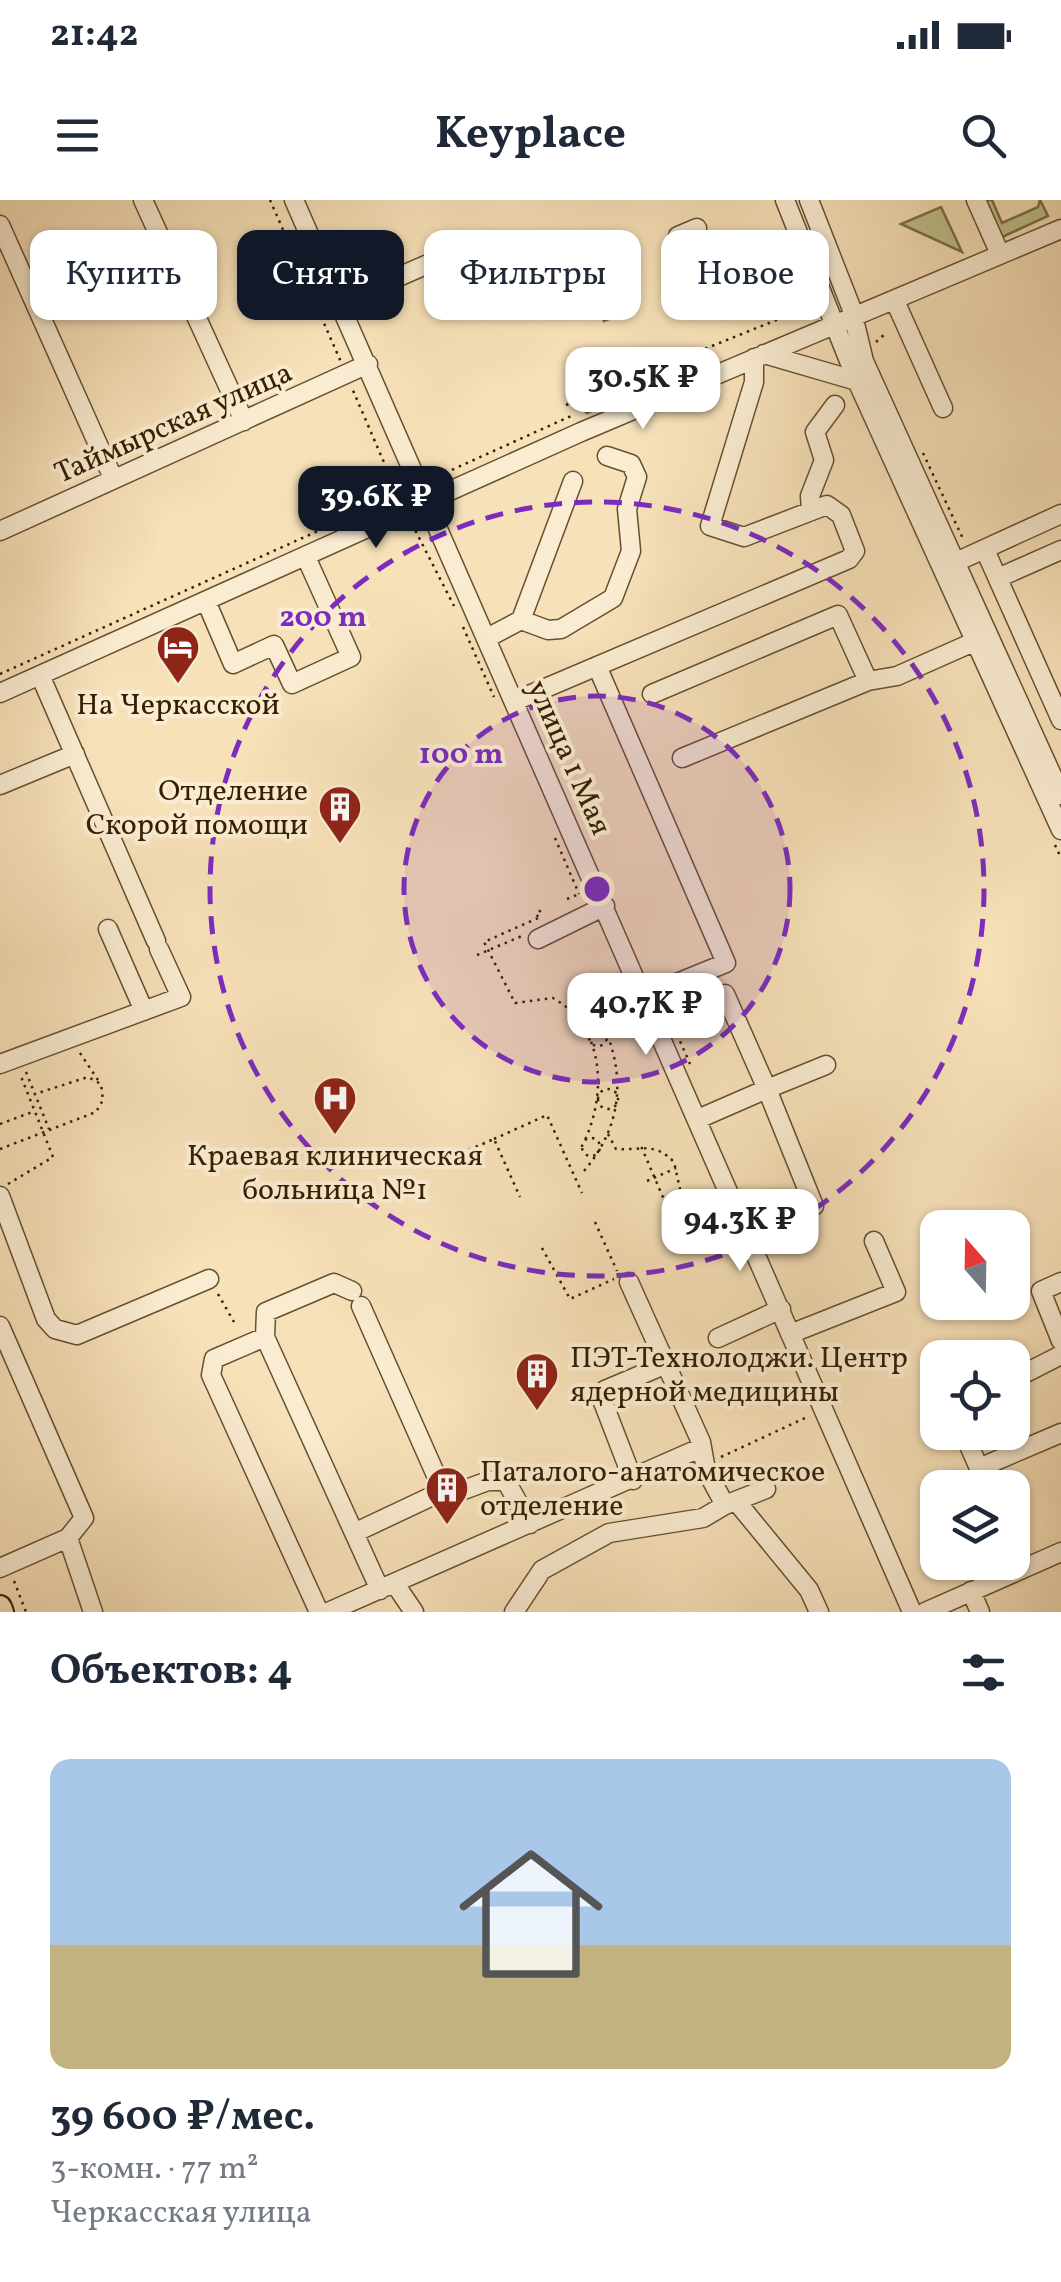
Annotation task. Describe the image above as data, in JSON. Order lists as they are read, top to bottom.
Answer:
{
  "streets": {
    "street": ["Таймырская улица", "улица 1 Мая"]
  },
  "crossings": [
    ["Таймырская улица", "улица 1 Мая"]
  ],
  "places": {
    "hotel": ["На Черкасской"],
    "building": ["Отделение Скорой помощи", "ПЭТ-Технолоджи. Центр ядерной медицины", "Паталого-анатомическое отделение"],
    "hospital": ["Краевая клиническая больница №1"]
  },
  "north": "top",
  "page": {
    "status": "21:42",
    "header": "Keyplace",
    "chip": [
      "Купить",
      "Снять",
      "Фильтры",
      "Новое"
    ],
    "price": [
      "30.5K ₽",
      "39.6K ₽",
      "40.7K ₽",
      "94.3K ₽"
    ],
    "heading": "Объектов: 4",
    "list": [
      {
        "name": "39 600 ₽/мес.",
        "note": "3-комн. · 77 m² · Черкасская улица"
      }
    ]
  },
  "rings": ["200 m", "100 m"]
}
